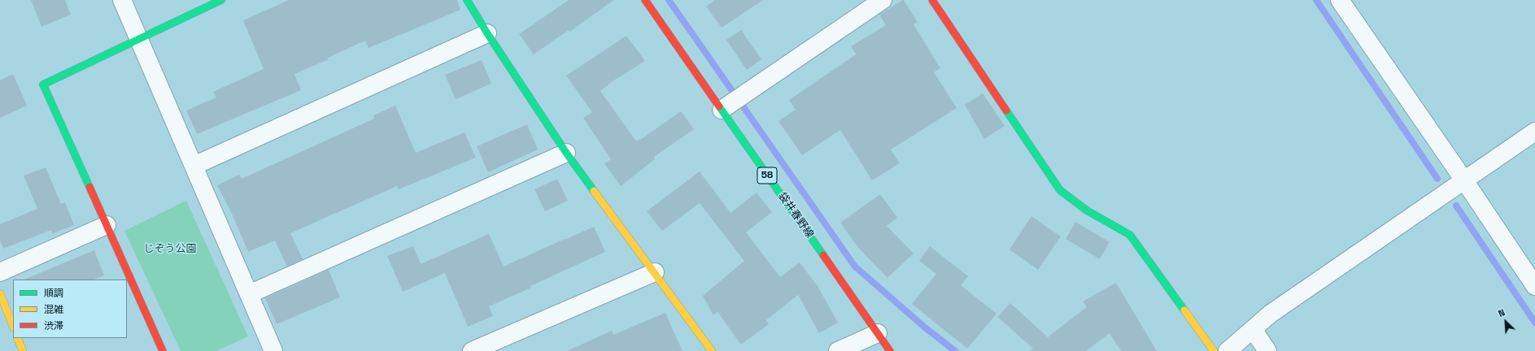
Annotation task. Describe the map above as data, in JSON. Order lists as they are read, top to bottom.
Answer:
{
  "streets": {
    "street": ["58", "袋井春野線"]
  },
  "parks": ["じぞう公園"],
  "legend": ["順調", "混雑", "渋滞"],
  "north": "top left"
}
